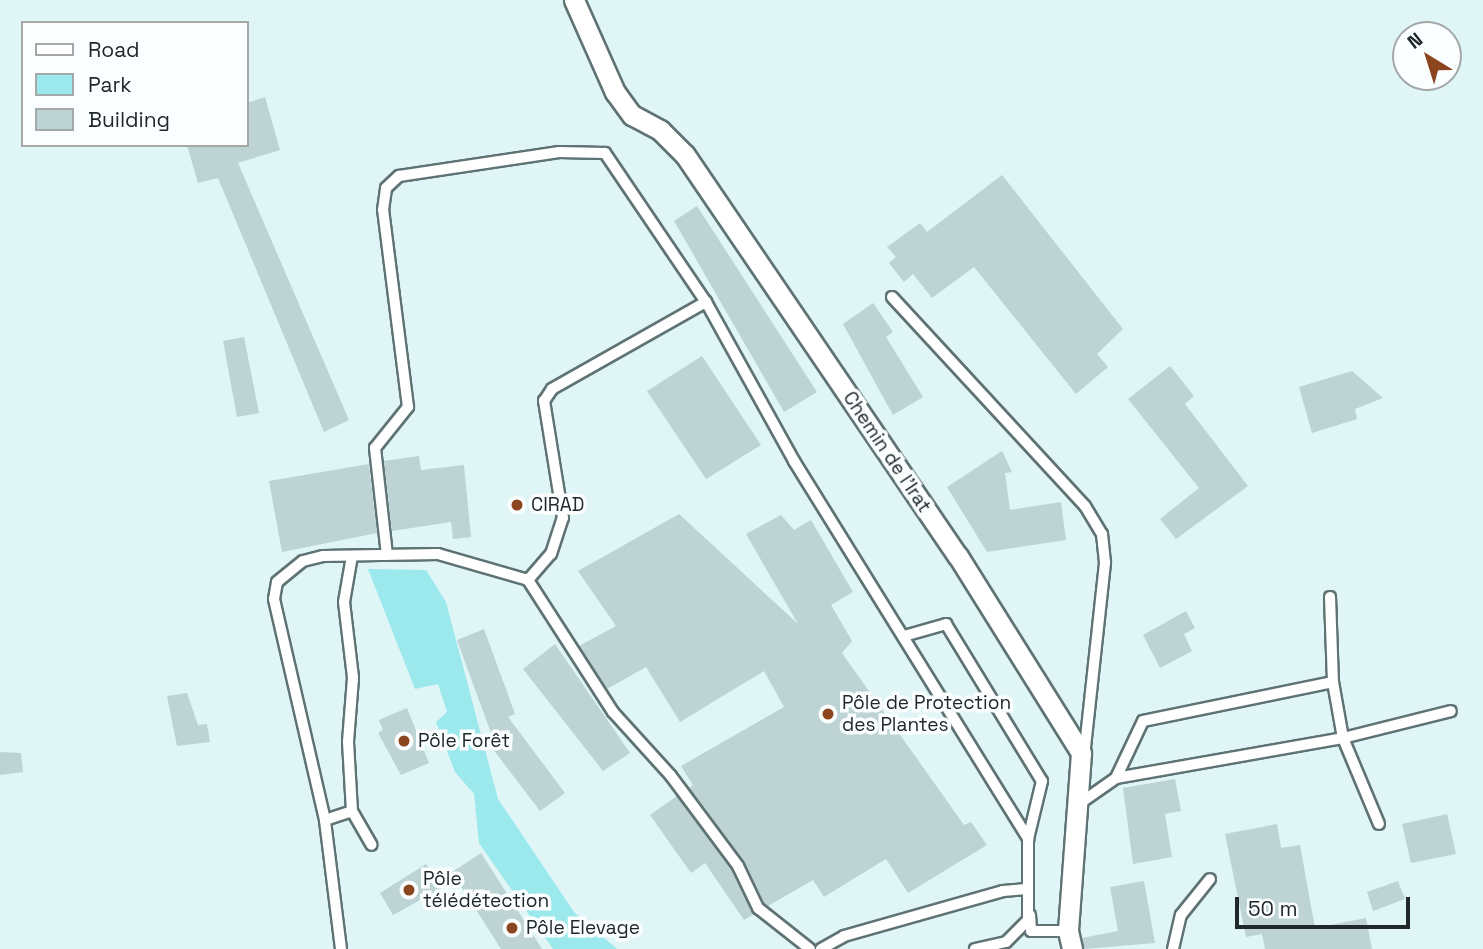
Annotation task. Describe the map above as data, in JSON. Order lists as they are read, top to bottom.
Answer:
{
  "streets": {
    "street": ["Chemin de l'Irat"]
  },
  "places": [
    "CIRAD",
    "Pôle de Protection des Plantes",
    "Pôle Forêt",
    "Pôle télédétection",
    "Pôle Elevage"
  ],
  "legend": ["Road", "Park", "Building"],
  "scale_bar": "50 m",
  "north": "top left"
}
